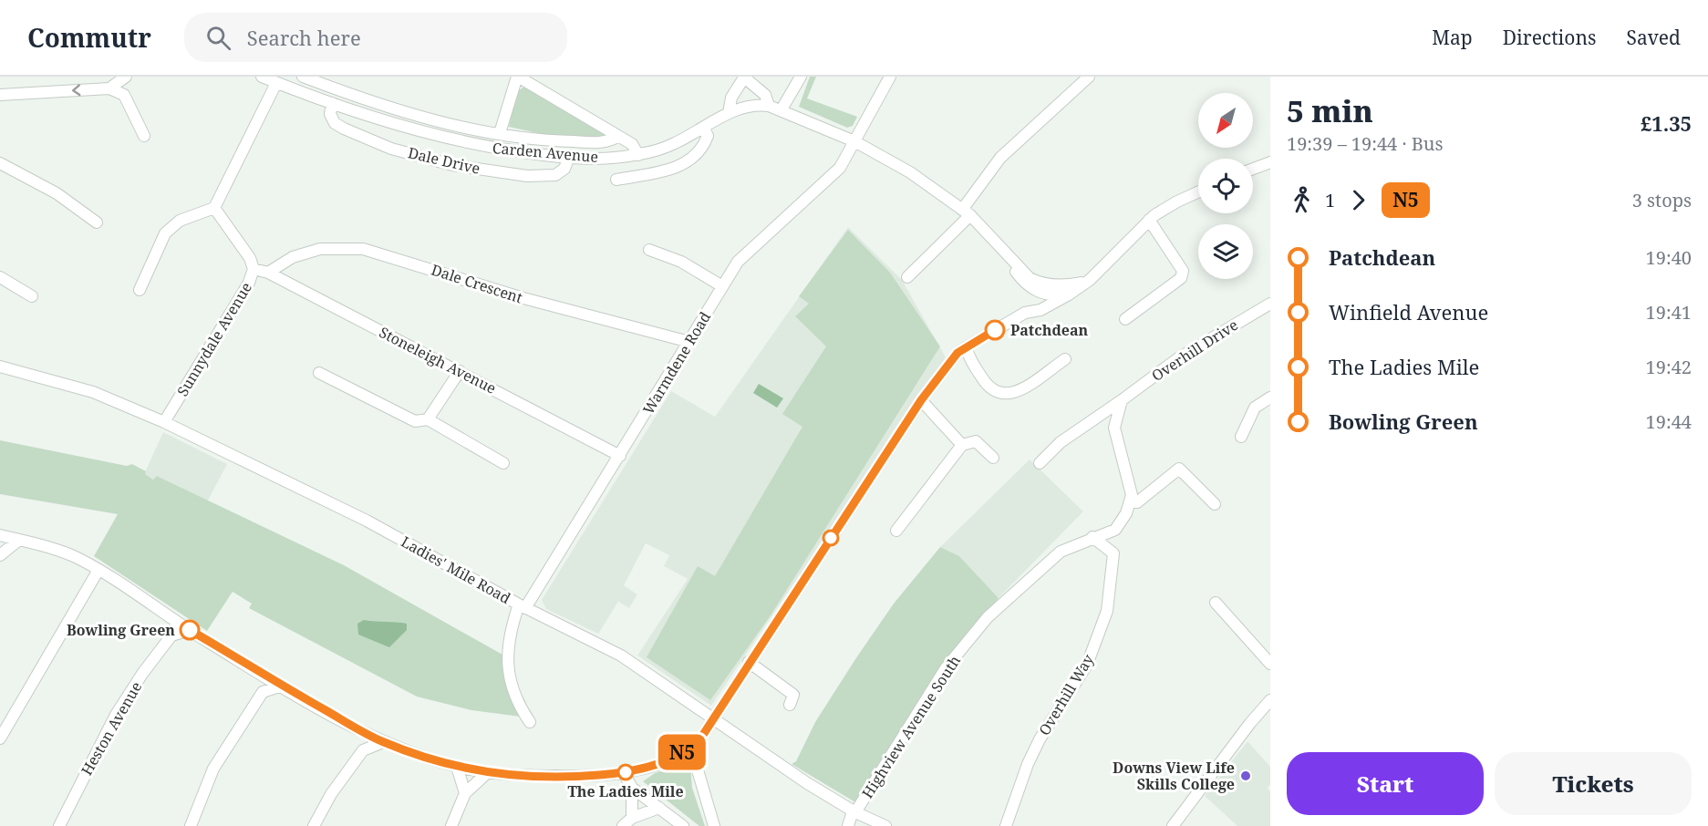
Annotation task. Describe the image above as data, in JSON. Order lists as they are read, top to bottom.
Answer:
{
  "streets": {
    "street": [
      "Carden Avenue",
      "Dale Drive",
      "Dale Crescent",
      "Sunnydale Avenue",
      "Overhill Drive",
      "Stoneleigh Avenue",
      "Warmdene Road",
      "Ladies' Mile Road",
      "Overhill Way",
      "Highview Avenue South",
      "Heston Avenue"
    ]
  },
  "crossings": [
    ["Carden Avenue", "Dale Drive"],
    ["Carden Avenue", "Warmdene Road"],
    ["Dale Crescent", "Stoneleigh Avenue"],
    ["Dale Crescent", "Warmdene Road"],
    ["Sunnydale Avenue", "Stoneleigh Avenue"],
    ["Sunnydale Avenue", "Ladies' Mile Road"],
    ["Stoneleigh Avenue", "Warmdene Road"],
    ["Warmdene Road", "Ladies' Mile Road"],
    ["Ladies' Mile Road", "Highview Avenue South"]
  ],
  "places": [
    "Patchdean",
    "Bowling Green",
    "The Ladies Mile",
    "Downs View Life Skills College"
  ],
  "lines": ["bus line N5"],
  "north": "bottom left",
  "page": {
    "header": "Commutr",
    "search": "Search here",
    "nav": ["Map", "Directions", "Saved"],
    "on_map": "N5",
    "heading": ["5 min", "19:39 – 19:44 · Bus", "£1.35"],
    "legs": ["1", "N5", "3 stops"],
    "list": [
      {
        "name": "Patchdean",
        "value": "19:40"
      },
      {
        "name": "Winfield Avenue",
        "value": "19:41"
      },
      {
        "name": "The Ladies Mile",
        "value": "19:42"
      },
      {
        "name": "Bowling Green",
        "value": "19:44"
      }
    ],
    "buttons": ["Start", "Tickets"]
  }
}
